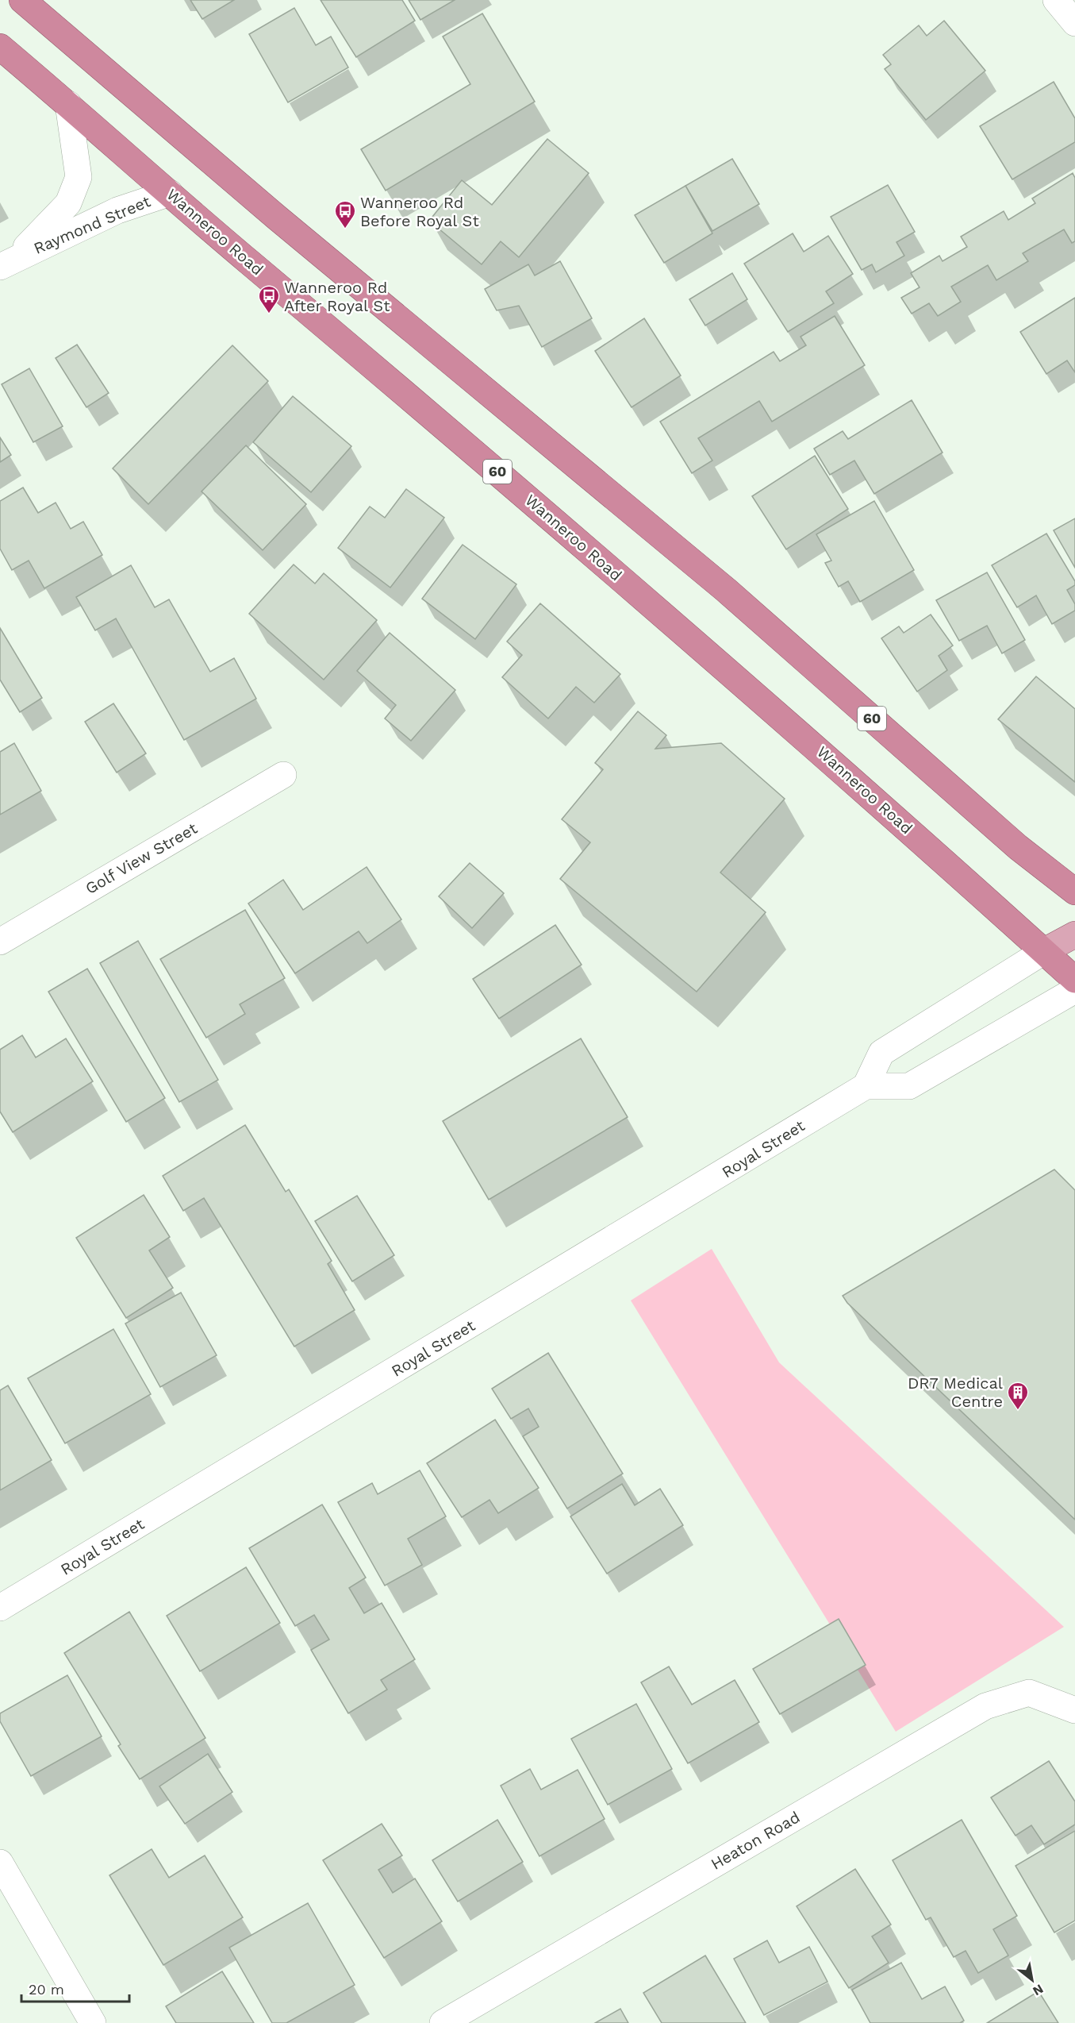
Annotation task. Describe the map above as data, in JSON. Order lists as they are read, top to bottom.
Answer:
{
  "streets": {
    "highway": ["Wanneroo Road", "60"],
    "street": [
      "Raymond Street",
      "Golf View Street",
      "Royal Street",
      "Heaton Road"
    ]
  },
  "crossings": [
    ["Raymond Street", "Wanneroo Road"]
  ],
  "places": {
    "bus stop": ["Wanneroo Rd Before Royal St", "Wanneroo Rd After Royal St"],
    "building": ["DR7 Medical Centre"]
  },
  "scale_bar": "20 m",
  "north": "bottom right"
}
